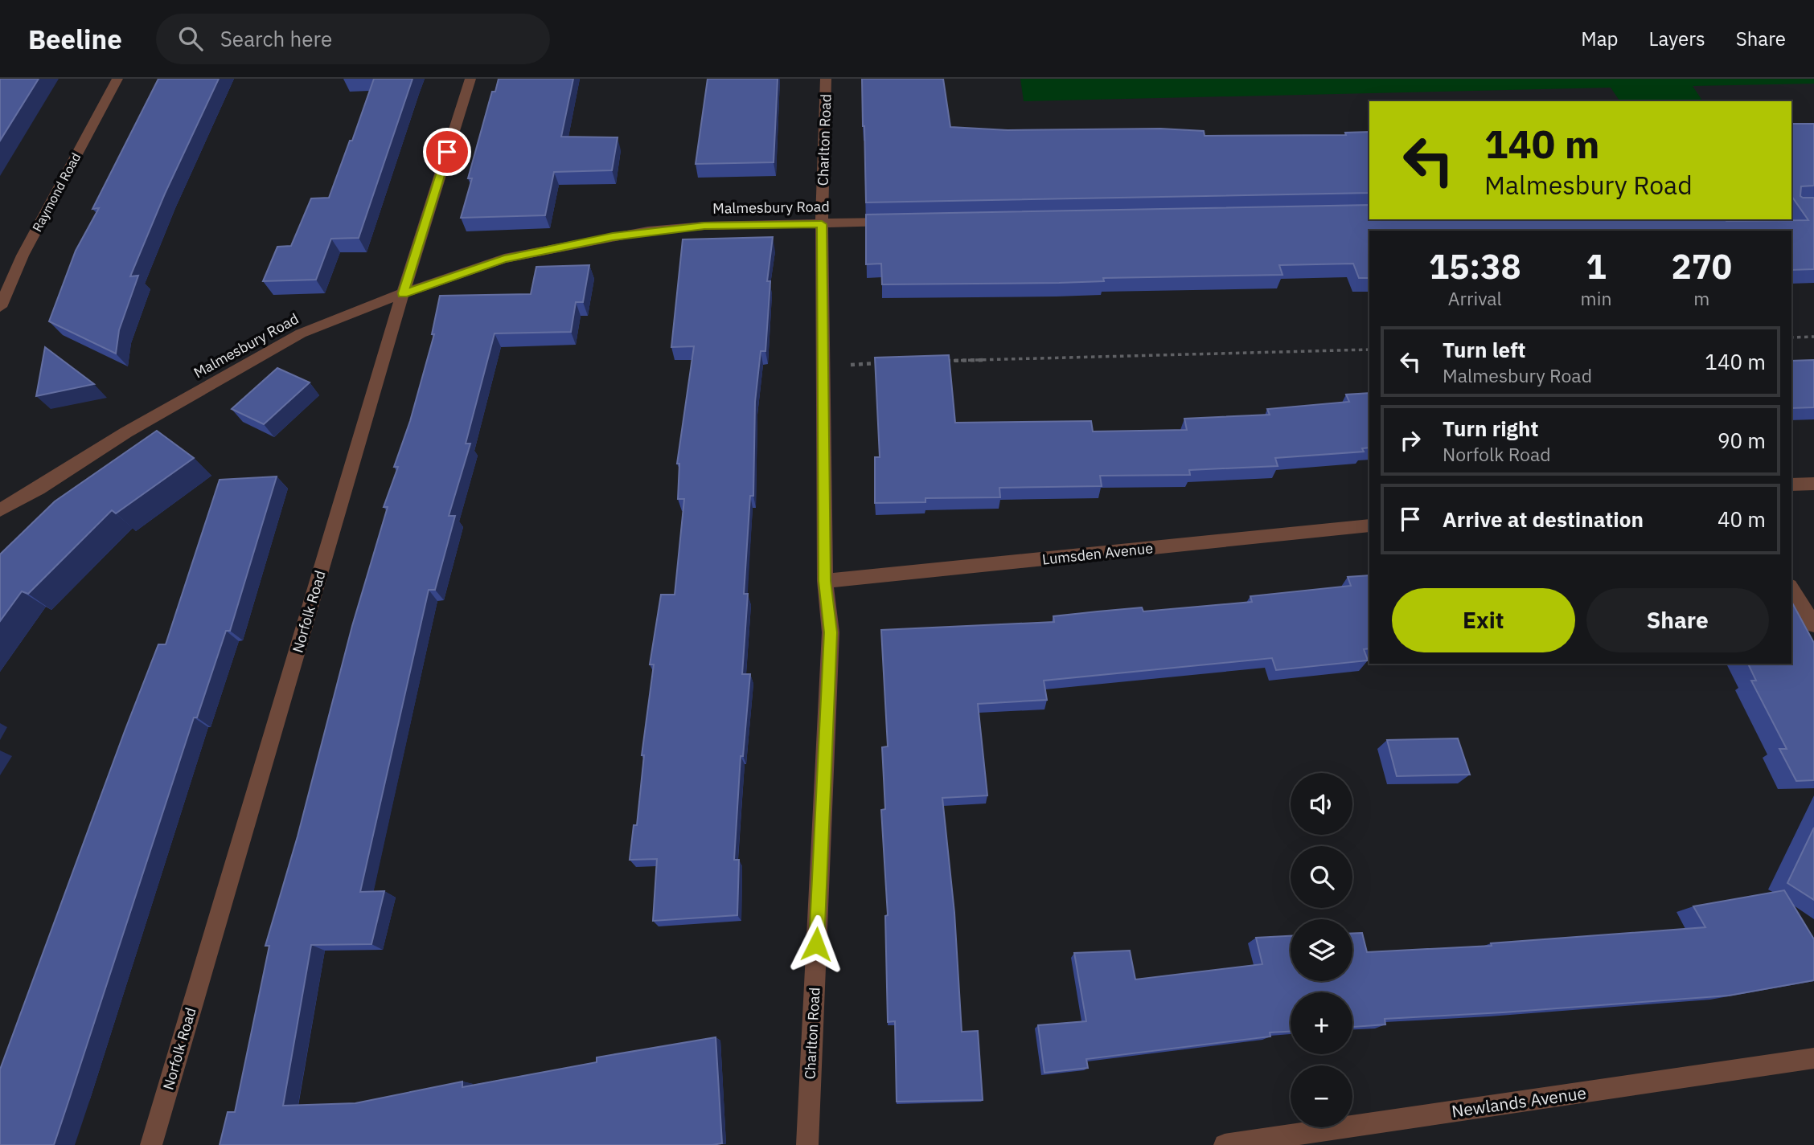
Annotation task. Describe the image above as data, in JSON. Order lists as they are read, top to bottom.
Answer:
{
  "streets": {
    "street": [
      "Charlton Road",
      "Raymond Road",
      "Malmesbury Road",
      "Lumsden Avenue",
      "Norfolk Road",
      "Newlands Avenue"
    ]
  },
  "crossings": [
    ["Charlton Road", "Malmesbury Road"],
    ["Charlton Road", "Lumsden Avenue"],
    ["Malmesbury Road", "Norfolk Road"]
  ],
  "page": {
    "header": "Beeline",
    "search": "Search here",
    "nav": ["Map", "Layers", "Share"],
    "turn": ["140 m", "Malmesbury Road"],
    "eta": [
      "15:38",
      "Arrival",
      "1",
      "min",
      "270",
      "m"
    ],
    "list": [
      {
        "name": "Turn left",
        "note": "Malmesbury Road",
        "value": "140 m"
      },
      {
        "name": "Turn right",
        "note": "Norfolk Road",
        "value": "90 m"
      },
      {
        "name": "Arrive at destination",
        "value": "40 m"
      }
    ],
    "buttons": ["Exit", "Share"],
    "map_buttons": ["+", "−"]
  }
}
